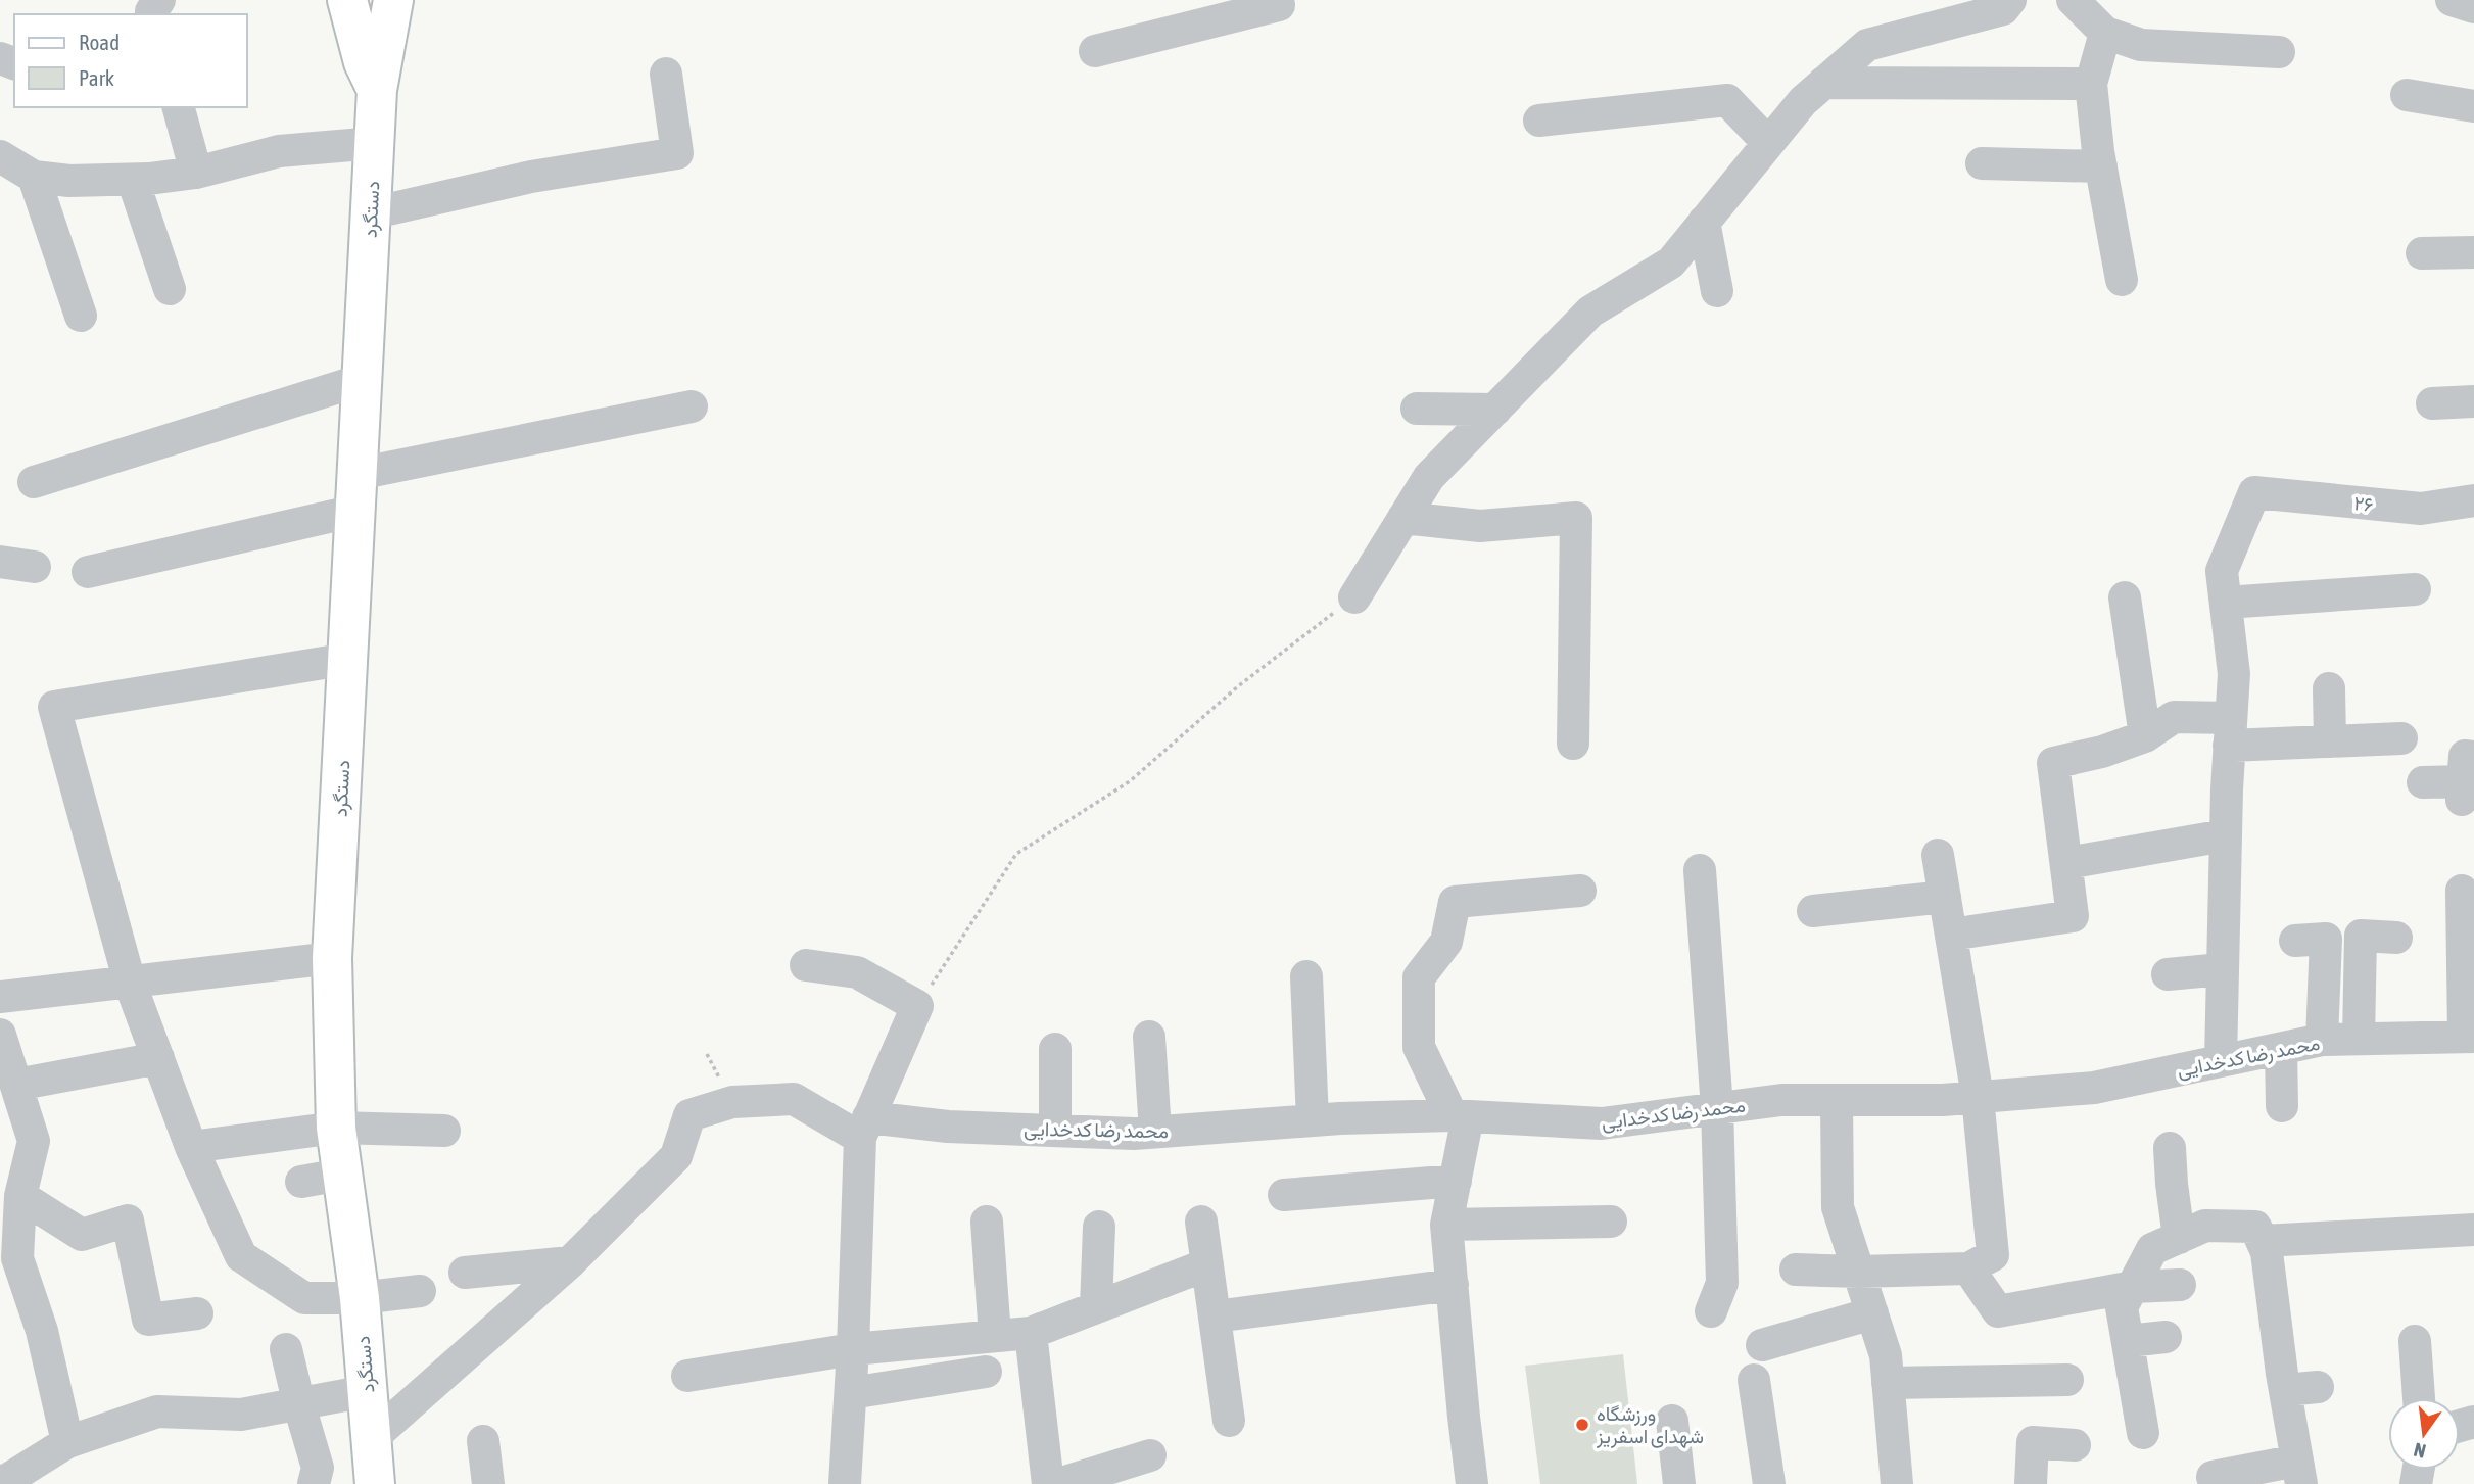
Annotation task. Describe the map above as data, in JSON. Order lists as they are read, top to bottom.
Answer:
{
  "streets": {
    "main road": ["دستگرد"],
    "street": ["۲۶", "محمد رضا کدخدایی"]
  },
  "places": ["ورزشگاه شهدای اسفریز"],
  "legend": ["Road", "Park"],
  "north": "bottom"
}
